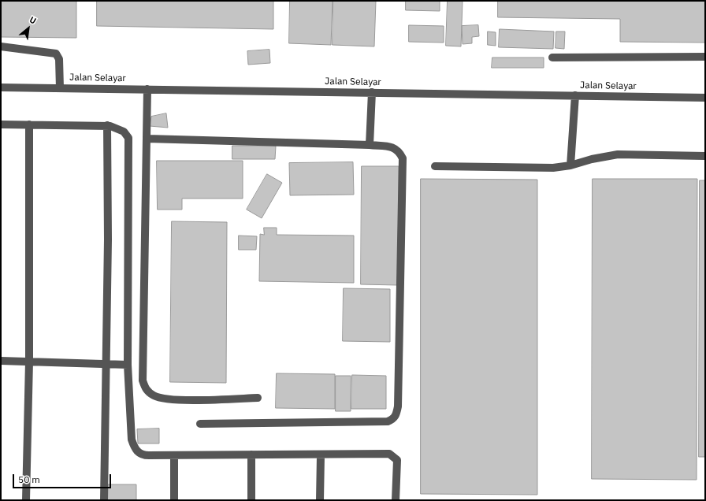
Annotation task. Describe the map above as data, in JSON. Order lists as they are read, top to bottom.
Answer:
{
  "streets": {
    "street": ["Jalan Selayar"]
  },
  "scale_bar": "50 m",
  "north": "top right"
}
